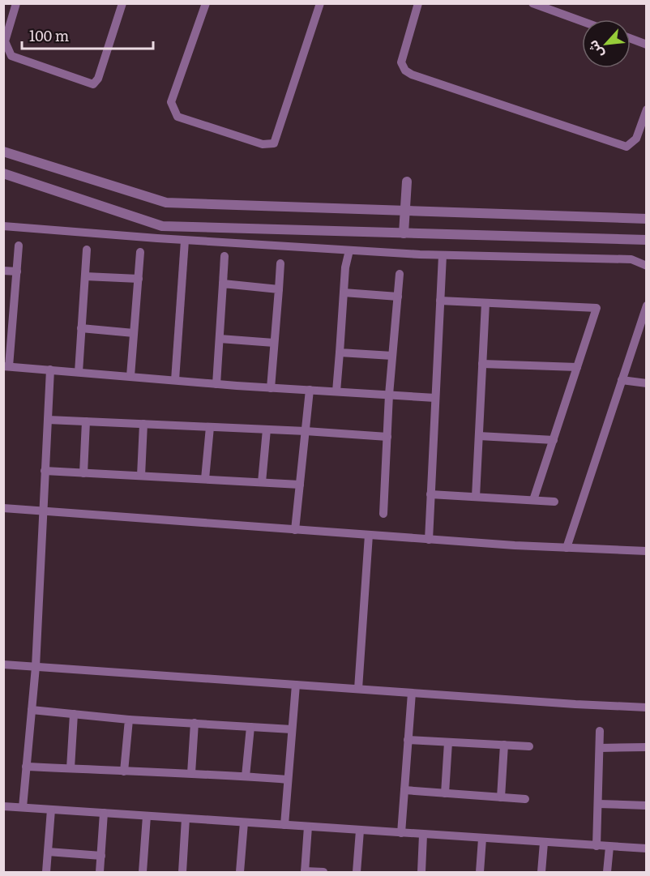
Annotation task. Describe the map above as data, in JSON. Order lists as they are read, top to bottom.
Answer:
{
  "scale_bar": "100 m",
  "north": "bottom left"
}
